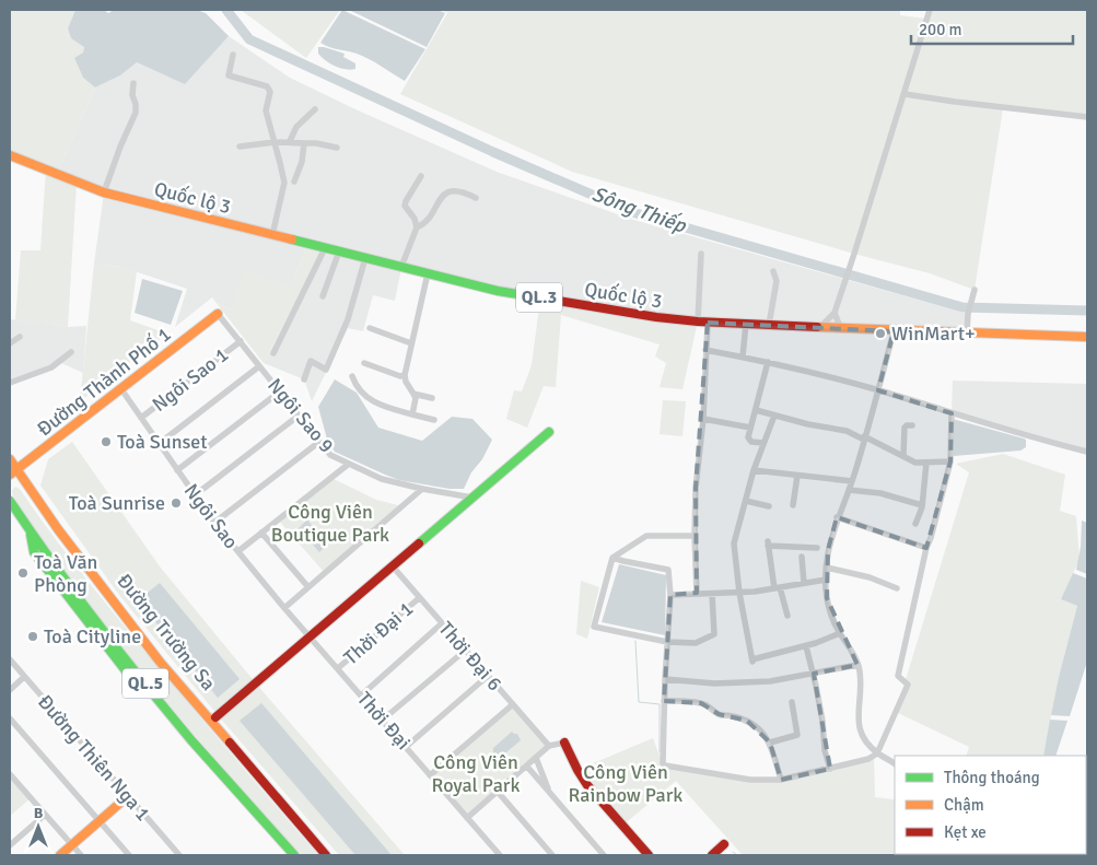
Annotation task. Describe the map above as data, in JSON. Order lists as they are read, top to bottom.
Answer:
{
  "streets": {
    "main road": [
      "Quốc lộ 3",
      "QL.3",
      "Đường Thành Phố 1",
      "Đường Trường Sa",
      "QL.5"
    ],
    "street": [
      "Ngôi Sao 1",
      "Ngôi Sao 9",
      "Ngôi Sao",
      "Thời Đại 1",
      "Thời Đại 6",
      "Thời Đại",
      "Đường Thiên Nga 1"
    ]
  },
  "crossings": [
    ["Ngôi Sao 1", "Ngôi Sao 9"],
    ["Ngôi Sao 1", "Ngôi Sao"],
    ["Đường Thành Phố 1", "Ngôi Sao 9"],
    ["Đường Thành Phố 1", "Ngôi Sao"],
    ["Đường Thành Phố 1", "Đường Trường Sa"],
    ["Ngôi Sao", "Thời Đại"],
    ["Thời Đại 1", "Thời Đại 6"],
    ["Thời Đại 1", "Thời Đại"]
  ],
  "water": ["Sông Thiếp"],
  "parks": ["Công Viên Boutique Park", "Công Viên Royal Park", "Công Viên Rainbow Park"],
  "places": [
    "WinMart+",
    "Toà Sunset",
    "Toà Sunrise",
    "Toà Văn Phòng",
    "Toà Cityline"
  ],
  "legend": ["Thông thoáng", "Chậm", "Kẹt xe"],
  "scale_bar": "200 m",
  "north": "top"
}
